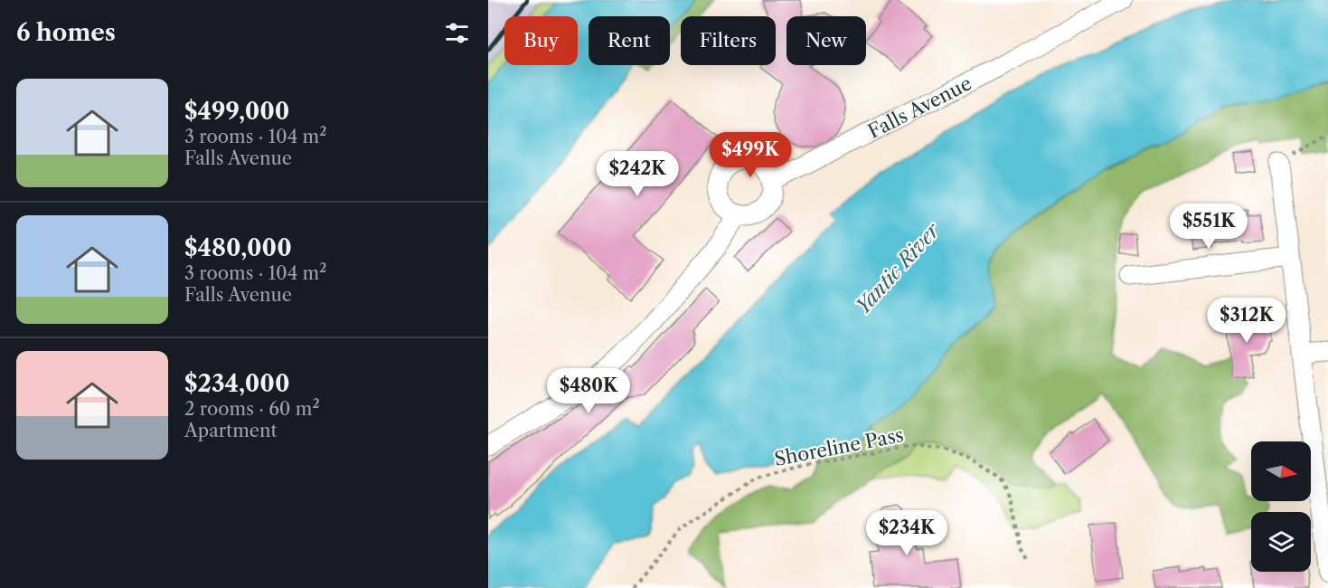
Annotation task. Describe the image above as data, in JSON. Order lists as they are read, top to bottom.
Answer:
{
  "streets": {
    "street": ["Falls Avenue"],
    "path": ["Shoreline Pass"]
  },
  "water": ["Yantic River"],
  "north": "right",
  "page": {
    "heading": "6 homes",
    "chip": [
      "Buy",
      "Rent",
      "Filters",
      "New"
    ],
    "list": [
      {
        "name": "$499,000",
        "note": "3 rooms · 104 m² · Falls Avenue"
      },
      {
        "name": "$480,000",
        "note": "3 rooms · 104 m² · Falls Avenue"
      },
      {
        "name": "$234,000",
        "note": "2 rooms · 60 m² · Apartment"
      }
    ],
    "price": [
      "$499K",
      "$242K",
      "$551K",
      "$312K",
      "$480K",
      "$234K"
    ]
  }
}
